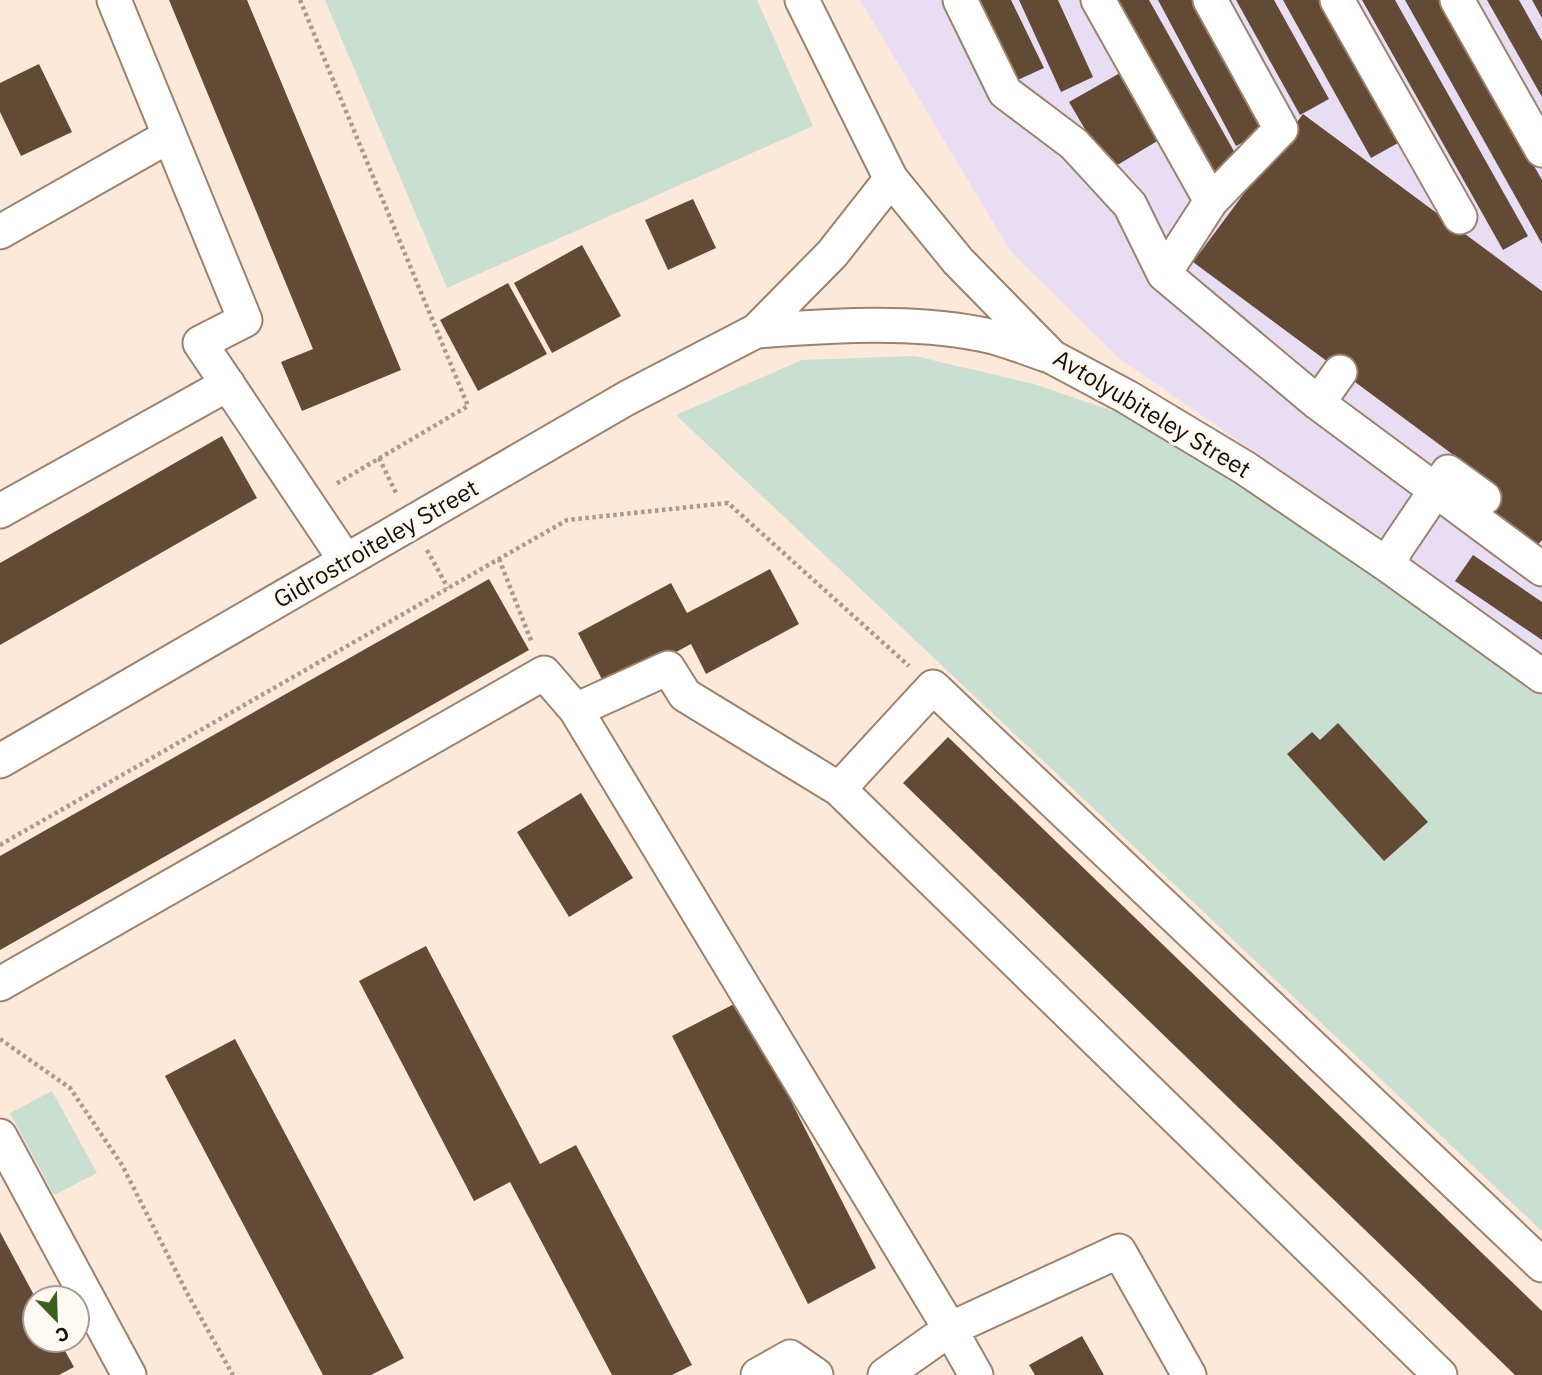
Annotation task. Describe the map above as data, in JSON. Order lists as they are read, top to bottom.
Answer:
{
  "streets": {
    "street": ["Avtolyubiteley Street", "Gidrostroiteley Street"]
  },
  "crossings": [
    ["Avtolyubiteley Street", "Gidrostroiteley Street"]
  ],
  "north": "bottom right"
}
